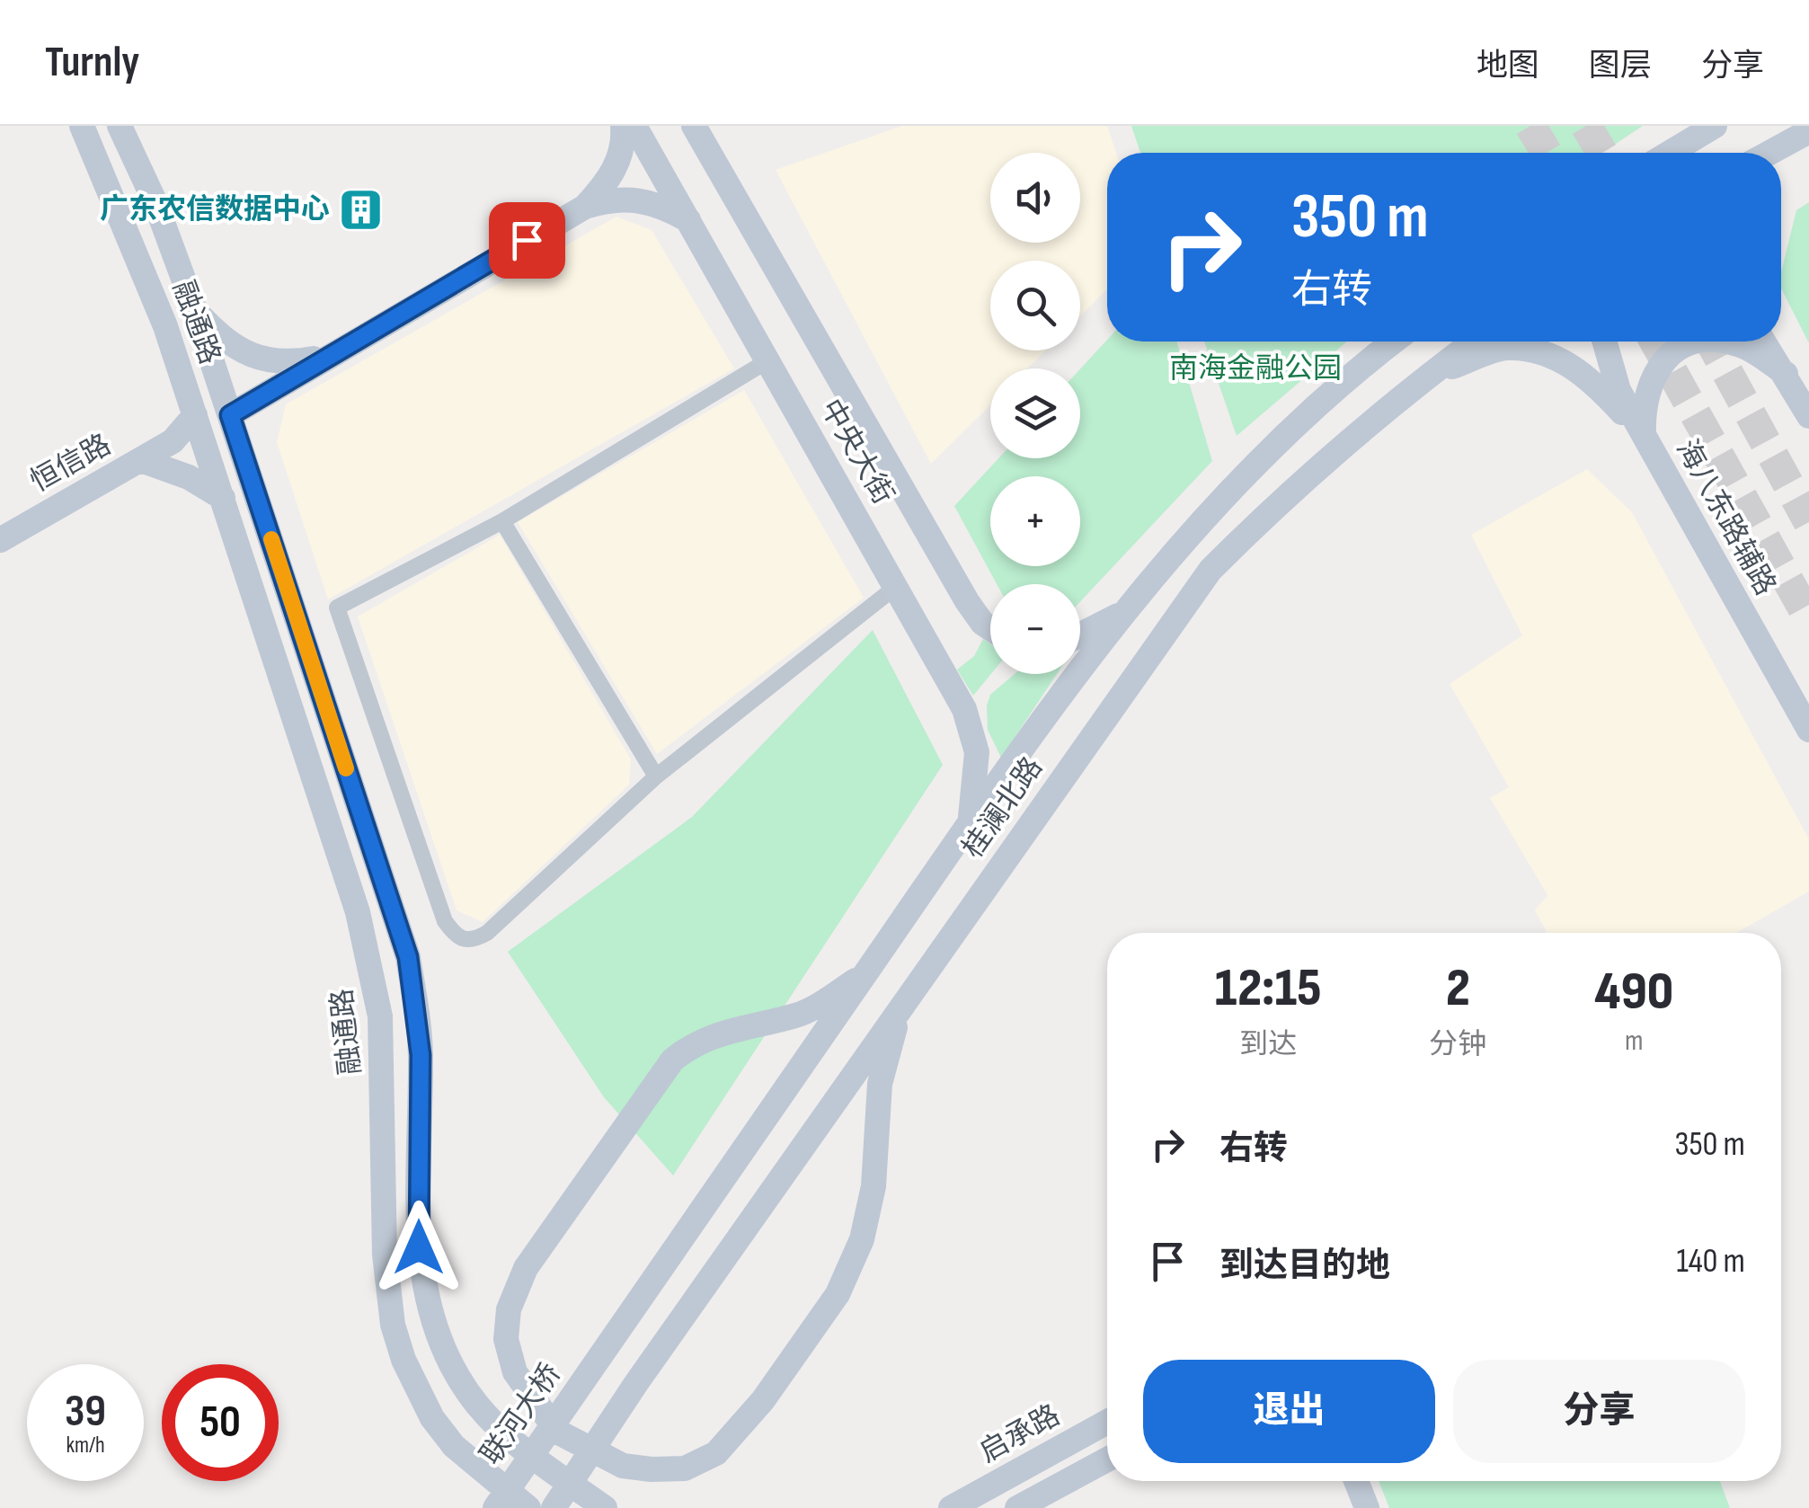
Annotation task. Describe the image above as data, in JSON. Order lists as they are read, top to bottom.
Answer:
{
  "streets": {
    "main road": [
      "融通路",
      "中央大街",
      "恒信路",
      "海八东路辅路",
      "桂澜北路",
      "联河大桥",
      "启承路"
    ]
  },
  "crossings": [
    ["融通路", "恒信路"],
    ["中央大街", "桂澜北路"],
    ["桂澜北路", "联河大桥"]
  ],
  "parks": ["南海金融公园"],
  "places": {
    "building": ["广东农信数据中心"]
  },
  "page": {
    "header": "Turnly",
    "nav": ["地图", "图层", "分享"],
    "map_buttons": ["+", "−"],
    "turn": ["350 m", "右转"],
    "eta": [
      "12:15",
      "到达",
      "2",
      "分钟",
      "490",
      "m"
    ],
    "list": [
      {
        "name": "右转",
        "value": "350 m"
      },
      {
        "name": "到达目的地",
        "value": "140 m"
      }
    ],
    "buttons": ["退出", "分享"],
    "speed": "39 km/h",
    "limit": "50"
  }
}
